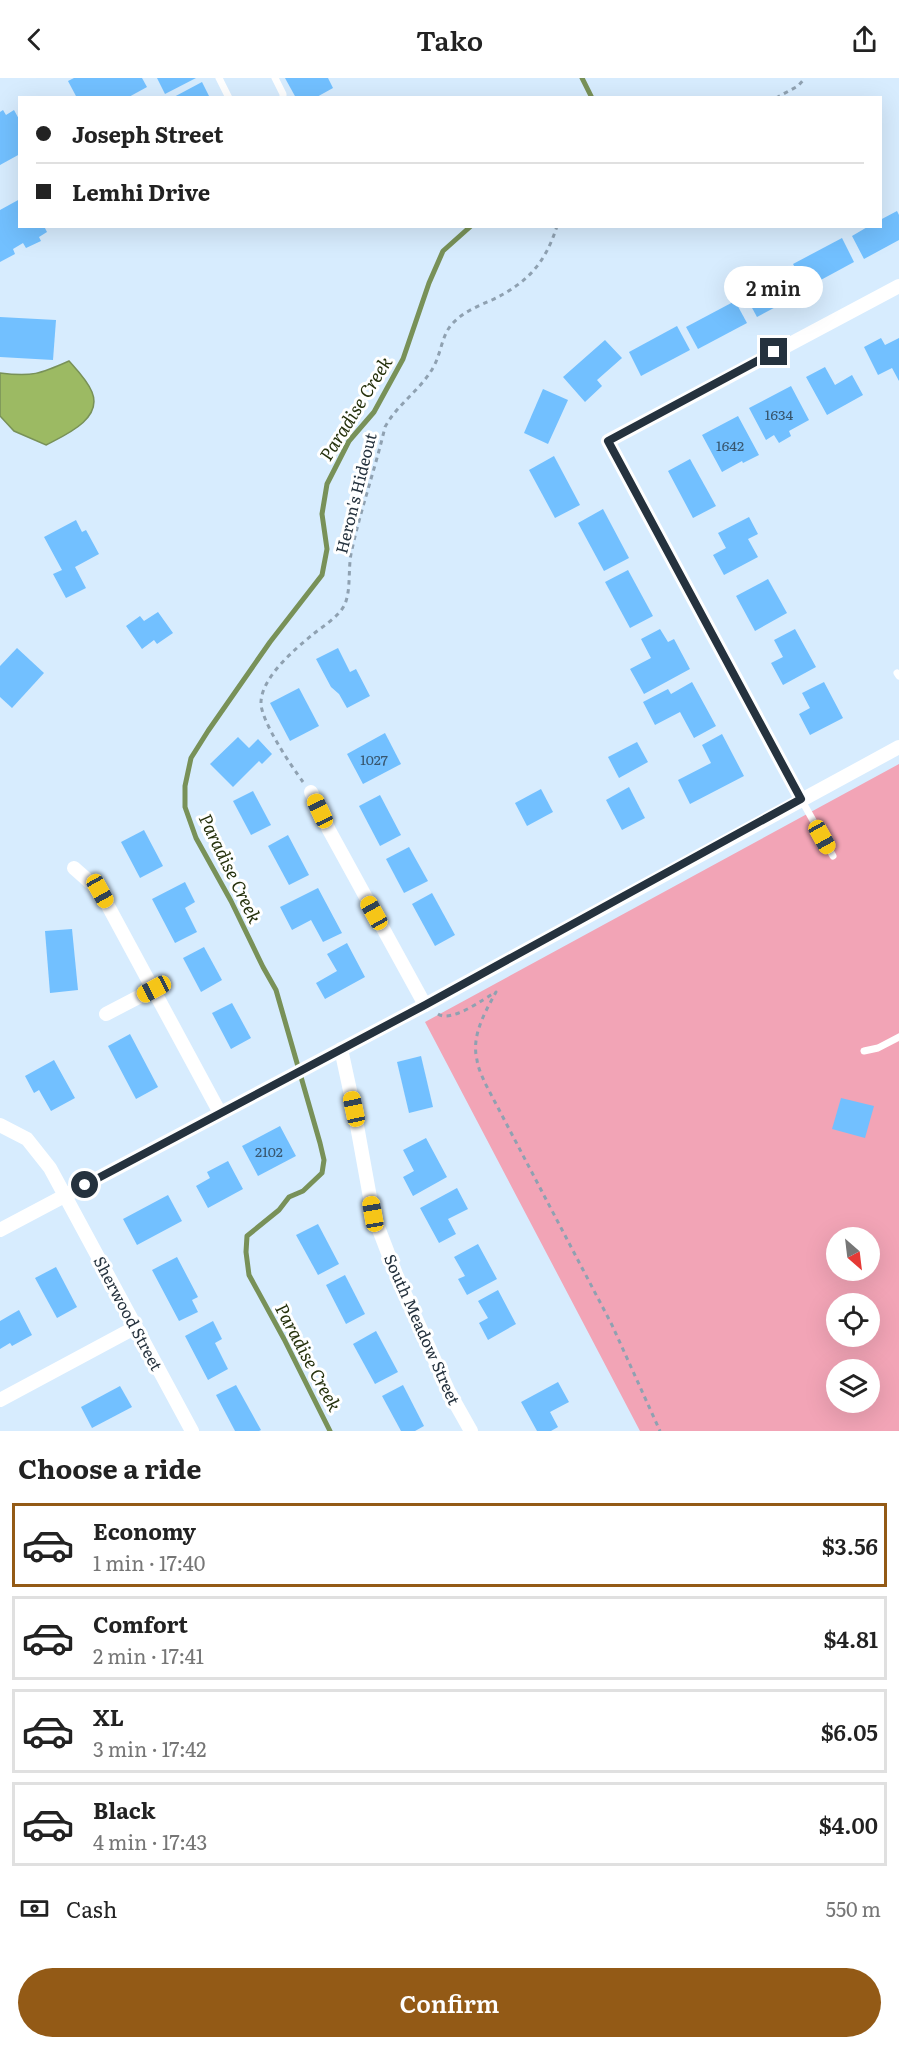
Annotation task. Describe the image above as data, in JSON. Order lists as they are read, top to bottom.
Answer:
{
  "streets": {
    "street": ["Sherwood Street", "South Meadow Street"],
    "path": ["Heron's Hideout"]
  },
  "water": ["Paradise Creek"],
  "house_numbers": [
    "1634",
    "1642",
    "1027",
    "2102"
  ],
  "north": "bottom right",
  "page": {
    "header": "Tako",
    "banner": ["Joseph Street", "Lemhi Drive"],
    "bubble": "2 min",
    "heading": "Choose a ride",
    "list": [
      {
        "name": "Economy",
        "note": "1 min · 17:40",
        "value": "$3.56"
      },
      {
        "name": "Comfort",
        "note": "2 min · 17:41",
        "value": "$4.81"
      },
      {
        "name": "XL",
        "note": "3 min · 17:42",
        "value": "$6.05"
      },
      {
        "name": "Black",
        "note": "4 min · 17:43",
        "value": "$4.00"
      }
    ],
    "pay": ["Cash", "550 m"],
    "buttons": "Confirm"
  }
}
